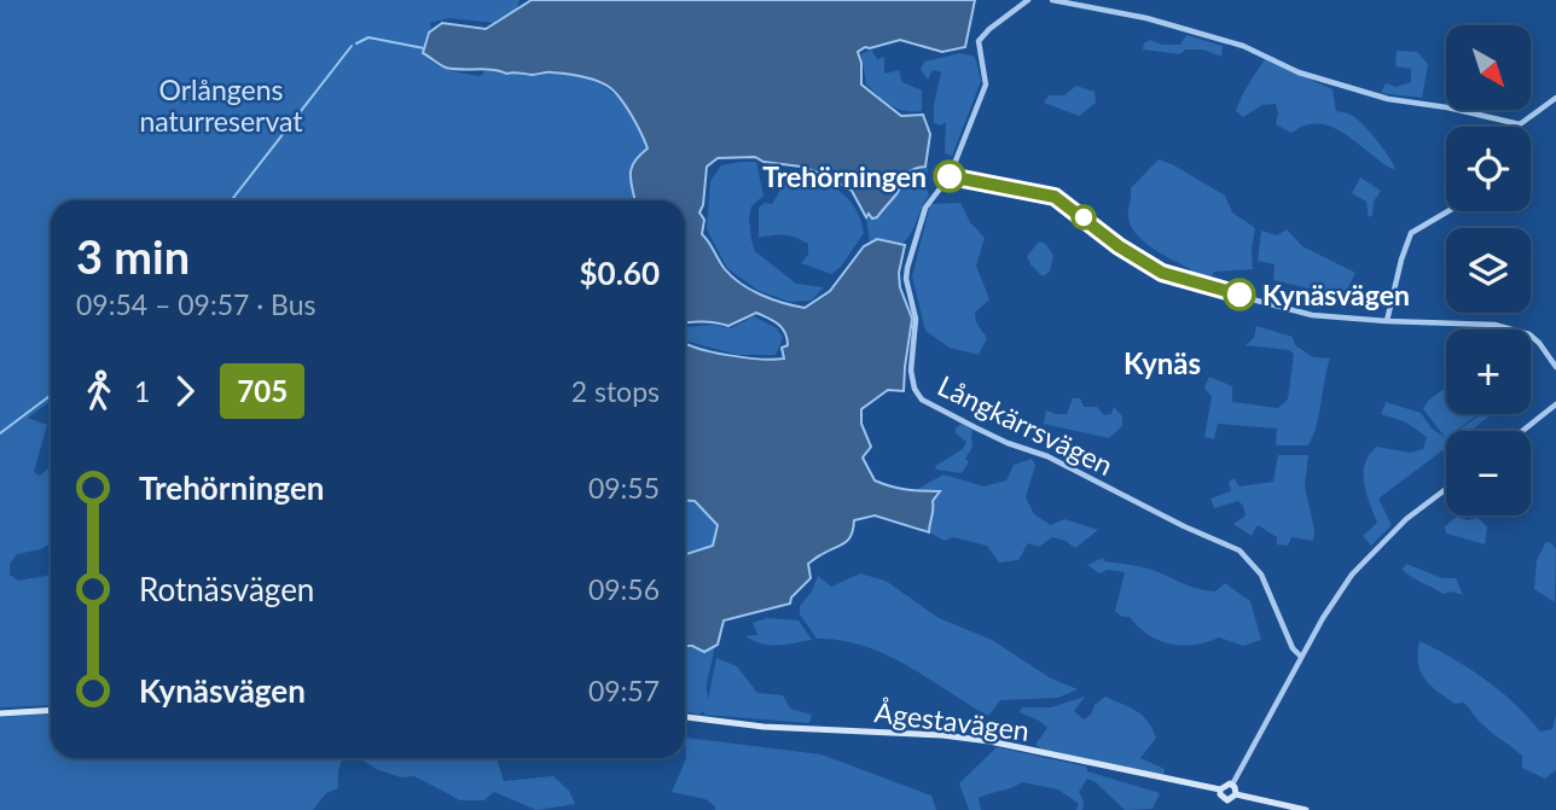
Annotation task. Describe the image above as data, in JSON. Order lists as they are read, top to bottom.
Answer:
{
  "streets": {
    "main road": ["Ågestavägen"],
    "street": ["Långkärrsvägen"]
  },
  "districts": ["Kynäs"],
  "parks": ["Orlångens naturreservat"],
  "places": ["Trehörningen", "Kynäsvägen"],
  "lines": ["bus line 705"],
  "north": "bottom right",
  "page": {
    "map_buttons": ["+", "−"],
    "heading": ["3 min", "09:54 – 09:57 · Bus", "$0.60"],
    "legs": ["1", "705", "2 stops"],
    "list": [
      {
        "name": "Trehörningen",
        "value": "09:55"
      },
      {
        "name": "Rotnäsvägen",
        "value": "09:56"
      },
      {
        "name": "Kynäsvägen",
        "value": "09:57"
      }
    ]
  }
}
